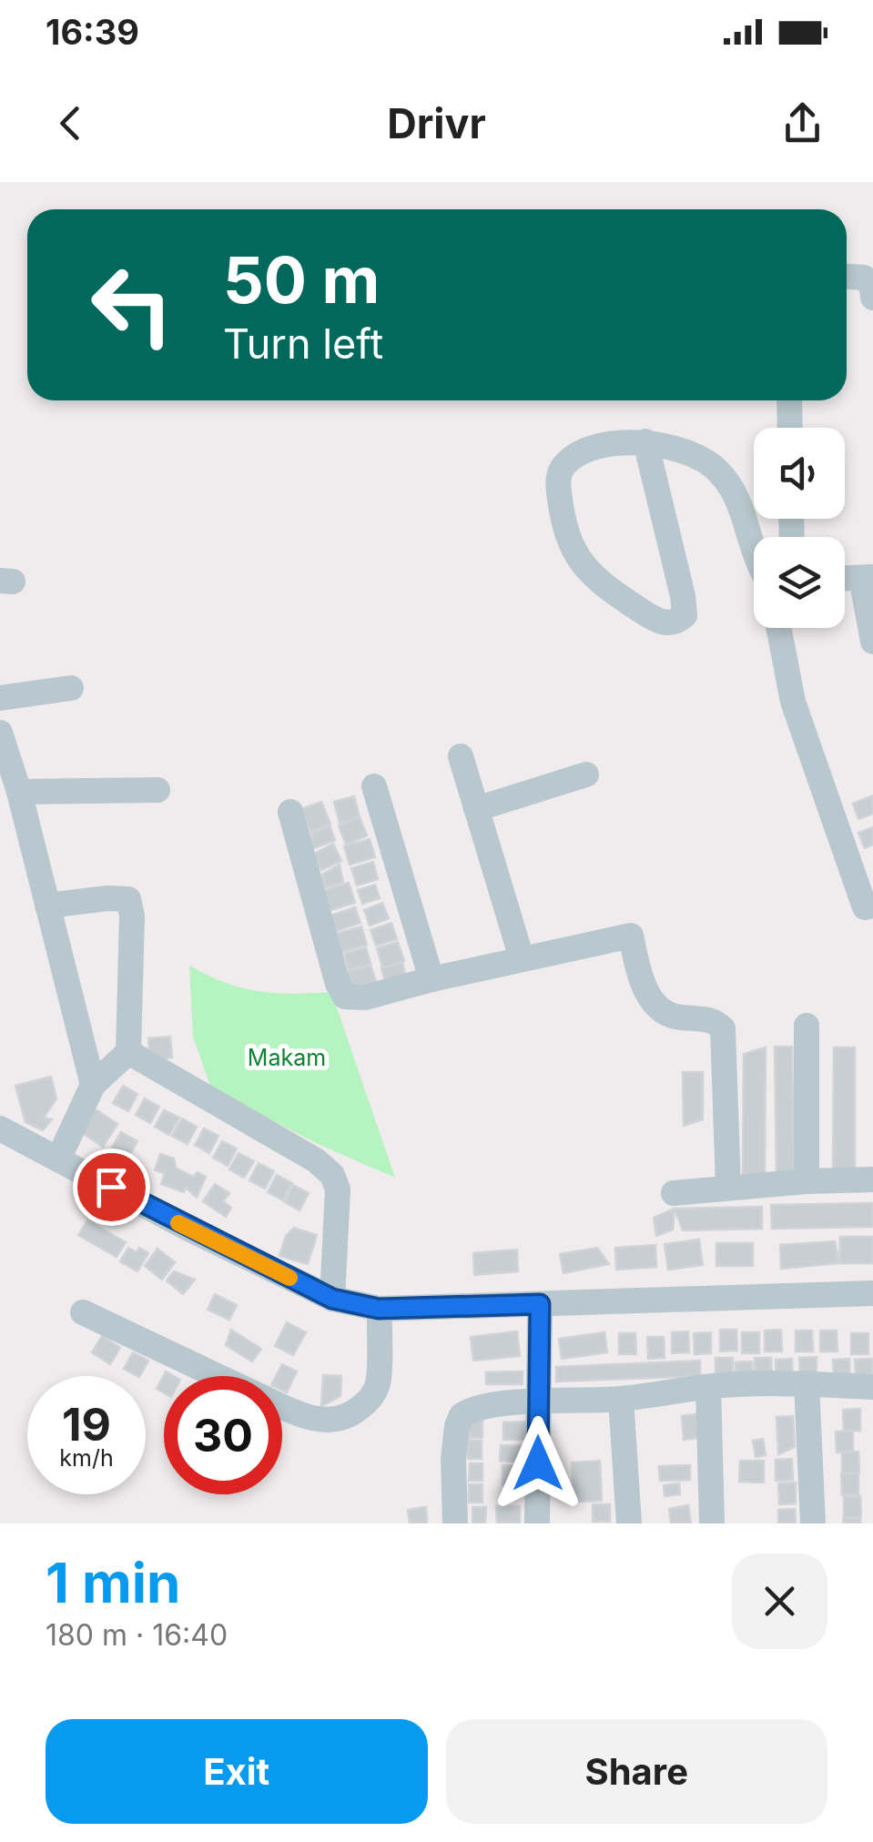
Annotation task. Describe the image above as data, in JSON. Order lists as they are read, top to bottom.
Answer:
{
  "parks": ["Makam"],
  "page": {
    "status": "16:39",
    "header": "Drivr",
    "turn": ["50 m", "Turn left"],
    "speed": "19 km/h",
    "limit": "30",
    "heading": ["1 min", "180 m · 16:40"],
    "buttons": ["Exit", "Share"]
  }
}
